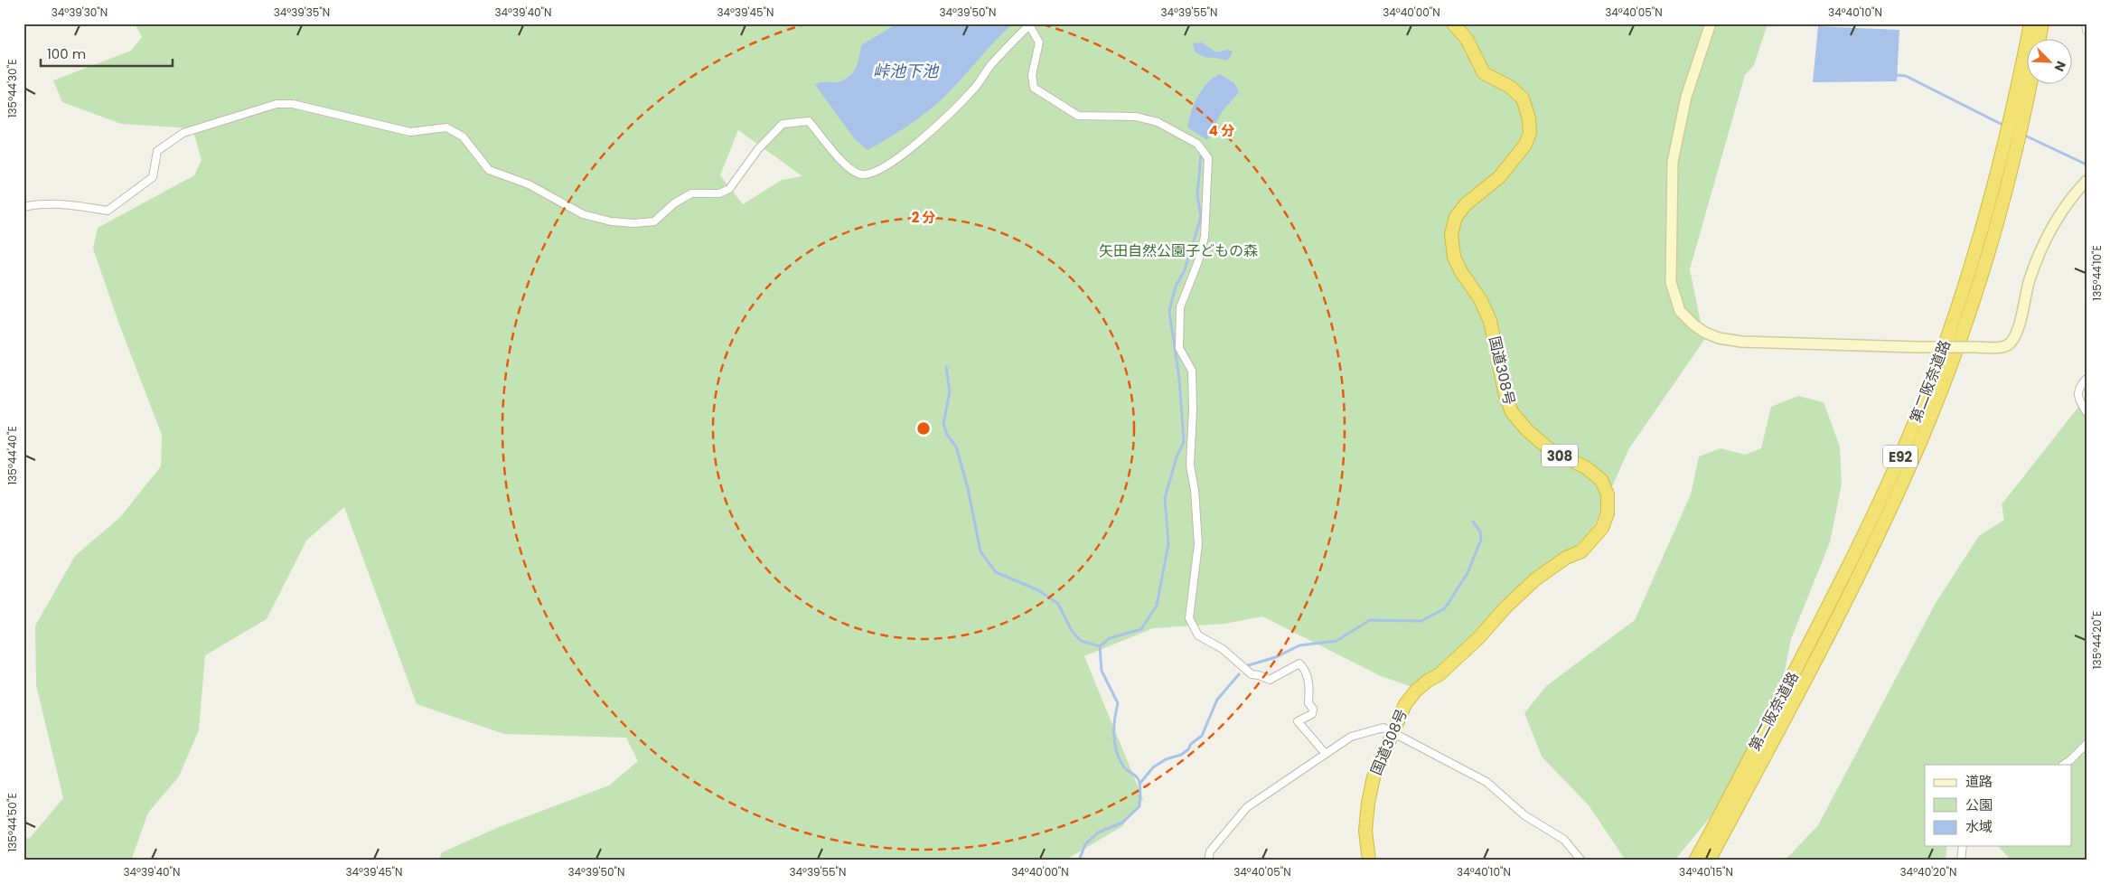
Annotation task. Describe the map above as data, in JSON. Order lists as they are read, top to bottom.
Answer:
{
  "streets": {
    "highway": [
      "国道308号",
      "第二阪奈道路",
      "308",
      "E92"
    ]
  },
  "water": ["峠池下池"],
  "parks": ["矢田自然公園子どもの森"],
  "legend": ["道路", "公園", "水域"],
  "scale_bar": "100 m",
  "north": "bottom right",
  "coordinates": [
    "34°39'30\"N",
    "34°39'35\"N",
    "34°39'40\"N",
    "34°39'45\"N",
    "34°39'50\"N",
    "34°39'55\"N",
    "34°40'00\"N",
    "34°40'05\"N",
    "34°40'10\"N",
    "135°44'30\"E",
    "135°44'10\"E",
    "135°44'40\"E",
    "135°44'20\"E",
    "135°44'50\"E",
    "34°40'15\"N",
    "34°40'20\"N"
  ],
  "rings": ["4 分", "2 分"]
}
